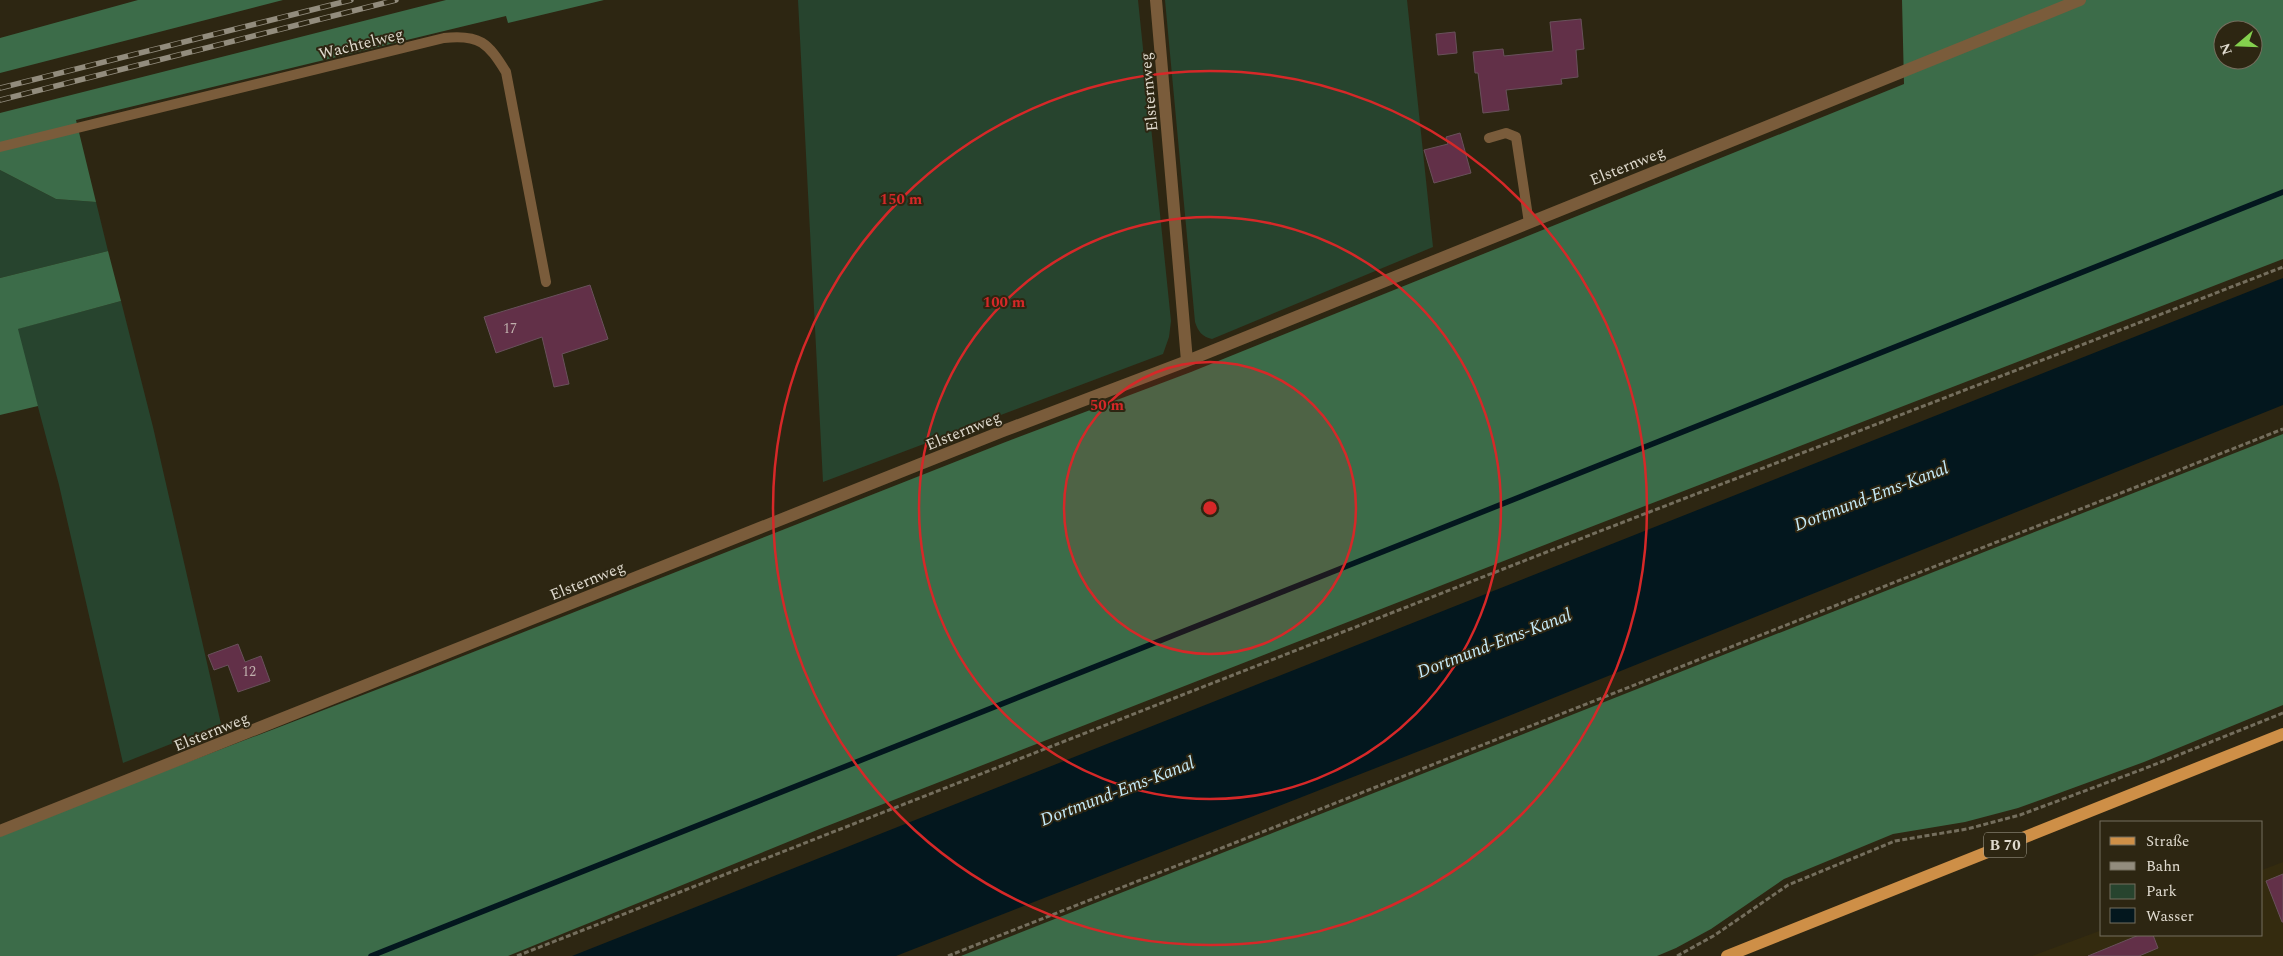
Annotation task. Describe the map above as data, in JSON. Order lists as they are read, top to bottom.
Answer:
{
  "streets": {
    "main road": ["B 70"],
    "street": ["Elsternweg"],
    "lane": ["Wachtelweg"]
  },
  "water": ["Dortmund-Ems-Kanal"],
  "house_numbers": ["17", "12"],
  "legend": [
    "Straße",
    "Bahn",
    "Park",
    "Wasser"
  ],
  "north": "left",
  "rings": ["150 m", "100 m", "50 m"]
}
